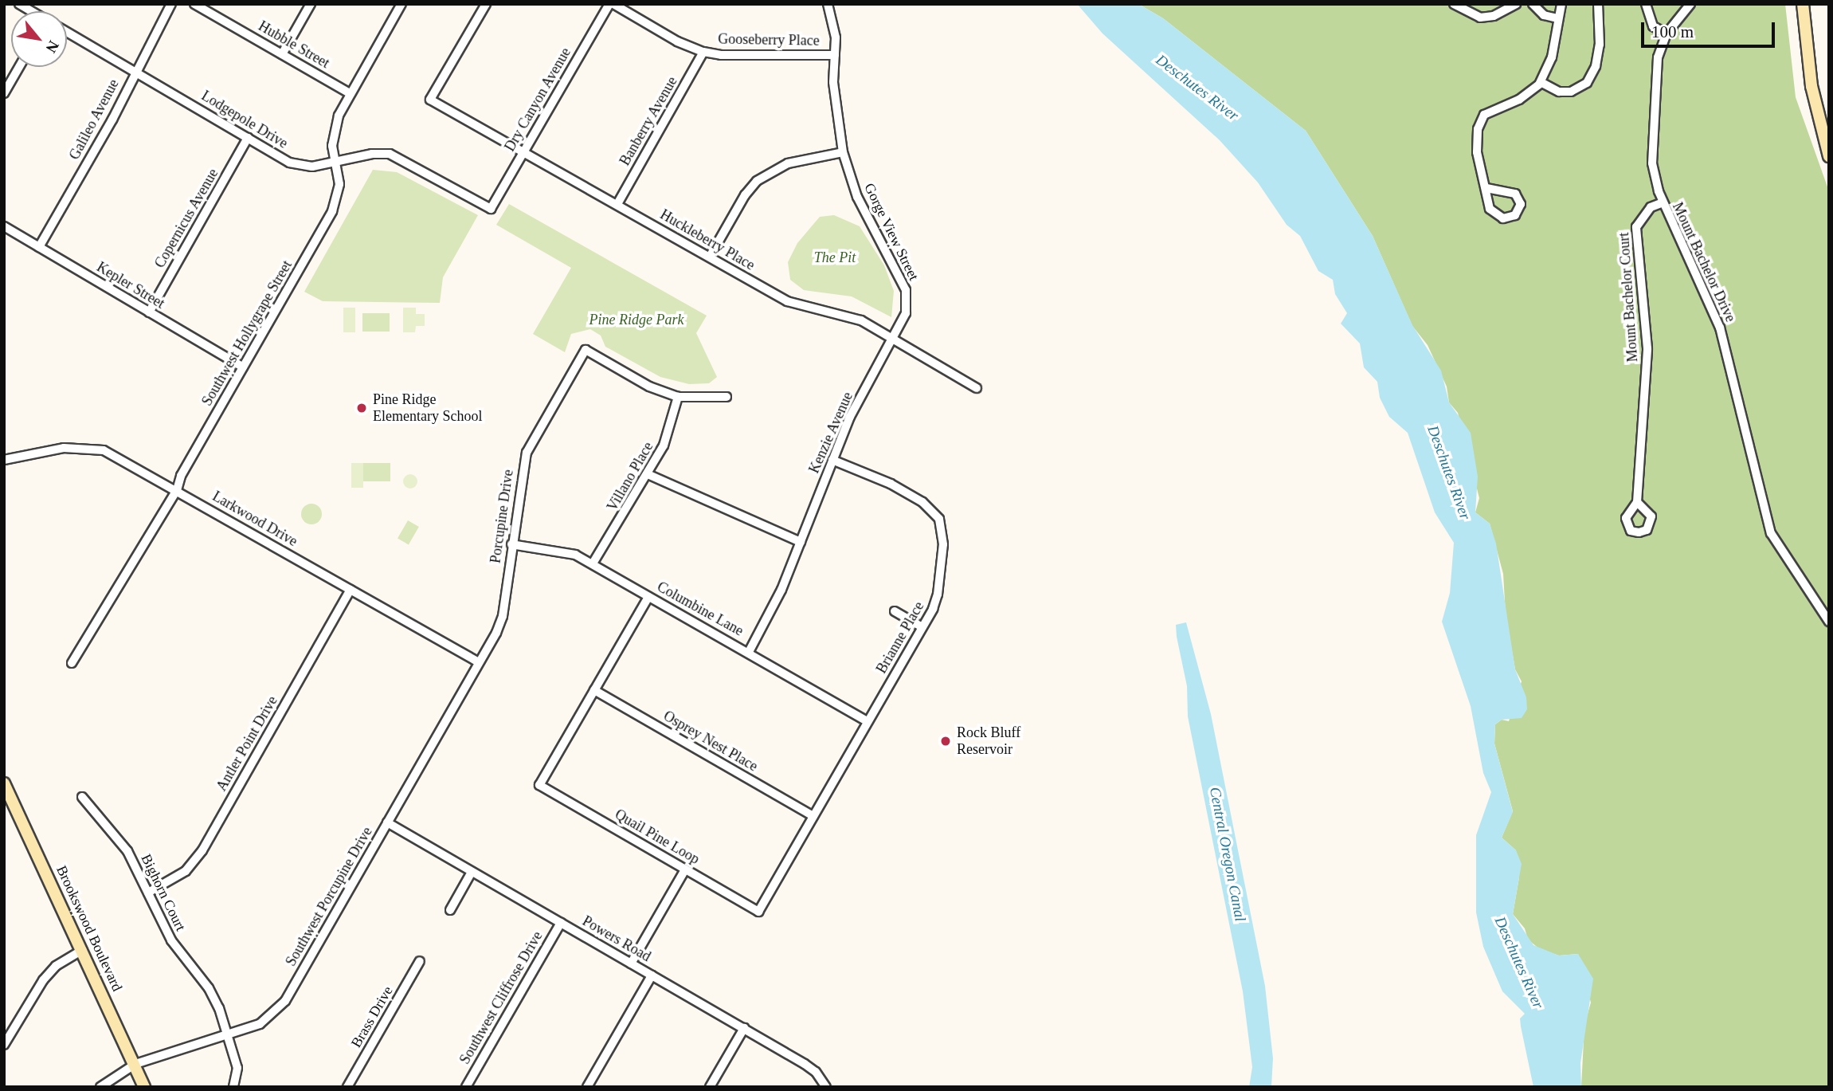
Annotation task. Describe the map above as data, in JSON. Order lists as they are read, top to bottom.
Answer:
{
  "streets": {
    "main road": ["Brookswood Boulevard"],
    "street": [
      "Gooseberry Place",
      "Hubble Street",
      "Dry Canyon Avenue",
      "Galileo Avenue",
      "Lodgepole Drive",
      "Banberry Avenue",
      "Copernicus Avenue",
      "Gorge View Street",
      "Huckleberry Place",
      "Mount Bachelor Drive",
      "Kepler Street",
      "Mount Bachelor Court",
      "Southwest Hollygrape Street",
      "Kenzie Avenue",
      "Villano Place",
      "Porcupine Drive",
      "Larkwood Drive",
      "Columbine Lane",
      "Brianne Place",
      "Osprey Nest Place",
      "Antler Point Drive",
      "Quail Pine Loop",
      "Bighorn Court",
      "Southwest Porcupine Drive",
      "Powers Road",
      "Southwest Cliffrose Drive",
      "Brass Drive"
    ]
  },
  "crossings": [
    ["Gooseberry Place", "Dry Canyon Avenue"],
    ["Gooseberry Place", "Banberry Avenue"],
    ["Gooseberry Place", "Gorge View Street"],
    ["Hubble Street", "Southwest Hollygrape Street"],
    ["Dry Canyon Avenue", "Lodgepole Drive"],
    ["Dry Canyon Avenue", "Huckleberry Place"],
    ["Galileo Avenue", "Lodgepole Drive"],
    ["Galileo Avenue", "Kepler Street"],
    ["Lodgepole Drive", "Copernicus Avenue"],
    ["Lodgepole Drive", "Southwest Hollygrape Street"],
    ["Banberry Avenue", "Huckleberry Place"],
    ["Copernicus Avenue", "Kepler Street"],
    ["Gorge View Street", "Huckleberry Place"],
    ["Gorge View Street", "Kenzie Avenue"],
    ["Huckleberry Place", "Kenzie Avenue"],
    ["Mount Bachelor Drive", "Mount Bachelor Court"],
    ["Kepler Street", "Southwest Hollygrape Street"],
    ["Southwest Hollygrape Street", "Larkwood Drive"],
    ["Kenzie Avenue", "Columbine Lane"],
    ["Kenzie Avenue", "Brianne Place"],
    ["Villano Place", "Porcupine Drive"],
    ["Villano Place", "Columbine Lane"],
    ["Porcupine Drive", "Larkwood Drive"],
    ["Porcupine Drive", "Columbine Lane"],
    ["Porcupine Drive", "Southwest Porcupine Drive"],
    ["Larkwood Drive", "Antler Point Drive"],
    ["Larkwood Drive", "Southwest Porcupine Drive"],
    ["Columbine Lane", "Brianne Place"],
    ["Columbine Lane", "Quail Pine Loop"],
    ["Brianne Place", "Quail Pine Loop"],
    ["Osprey Nest Place", "Quail Pine Loop"],
    ["Antler Point Drive", "Bighorn Court"],
    ["Bighorn Court", "Southwest Porcupine Drive"],
    ["Southwest Porcupine Drive", "Brookswood Boulevard"],
    ["Southwest Porcupine Drive", "Powers Road"],
    ["Powers Road", "Southwest Cliffrose Drive"]
  ],
  "water": ["Deschutes River", "Central Oregon Canal"],
  "parks": ["The Pit", "Pine Ridge Park"],
  "places": ["Pine Ridge Elementary School", "Rock Bluff Reservoir"],
  "scale_bar": "100 m",
  "north": "bottom right"
}
